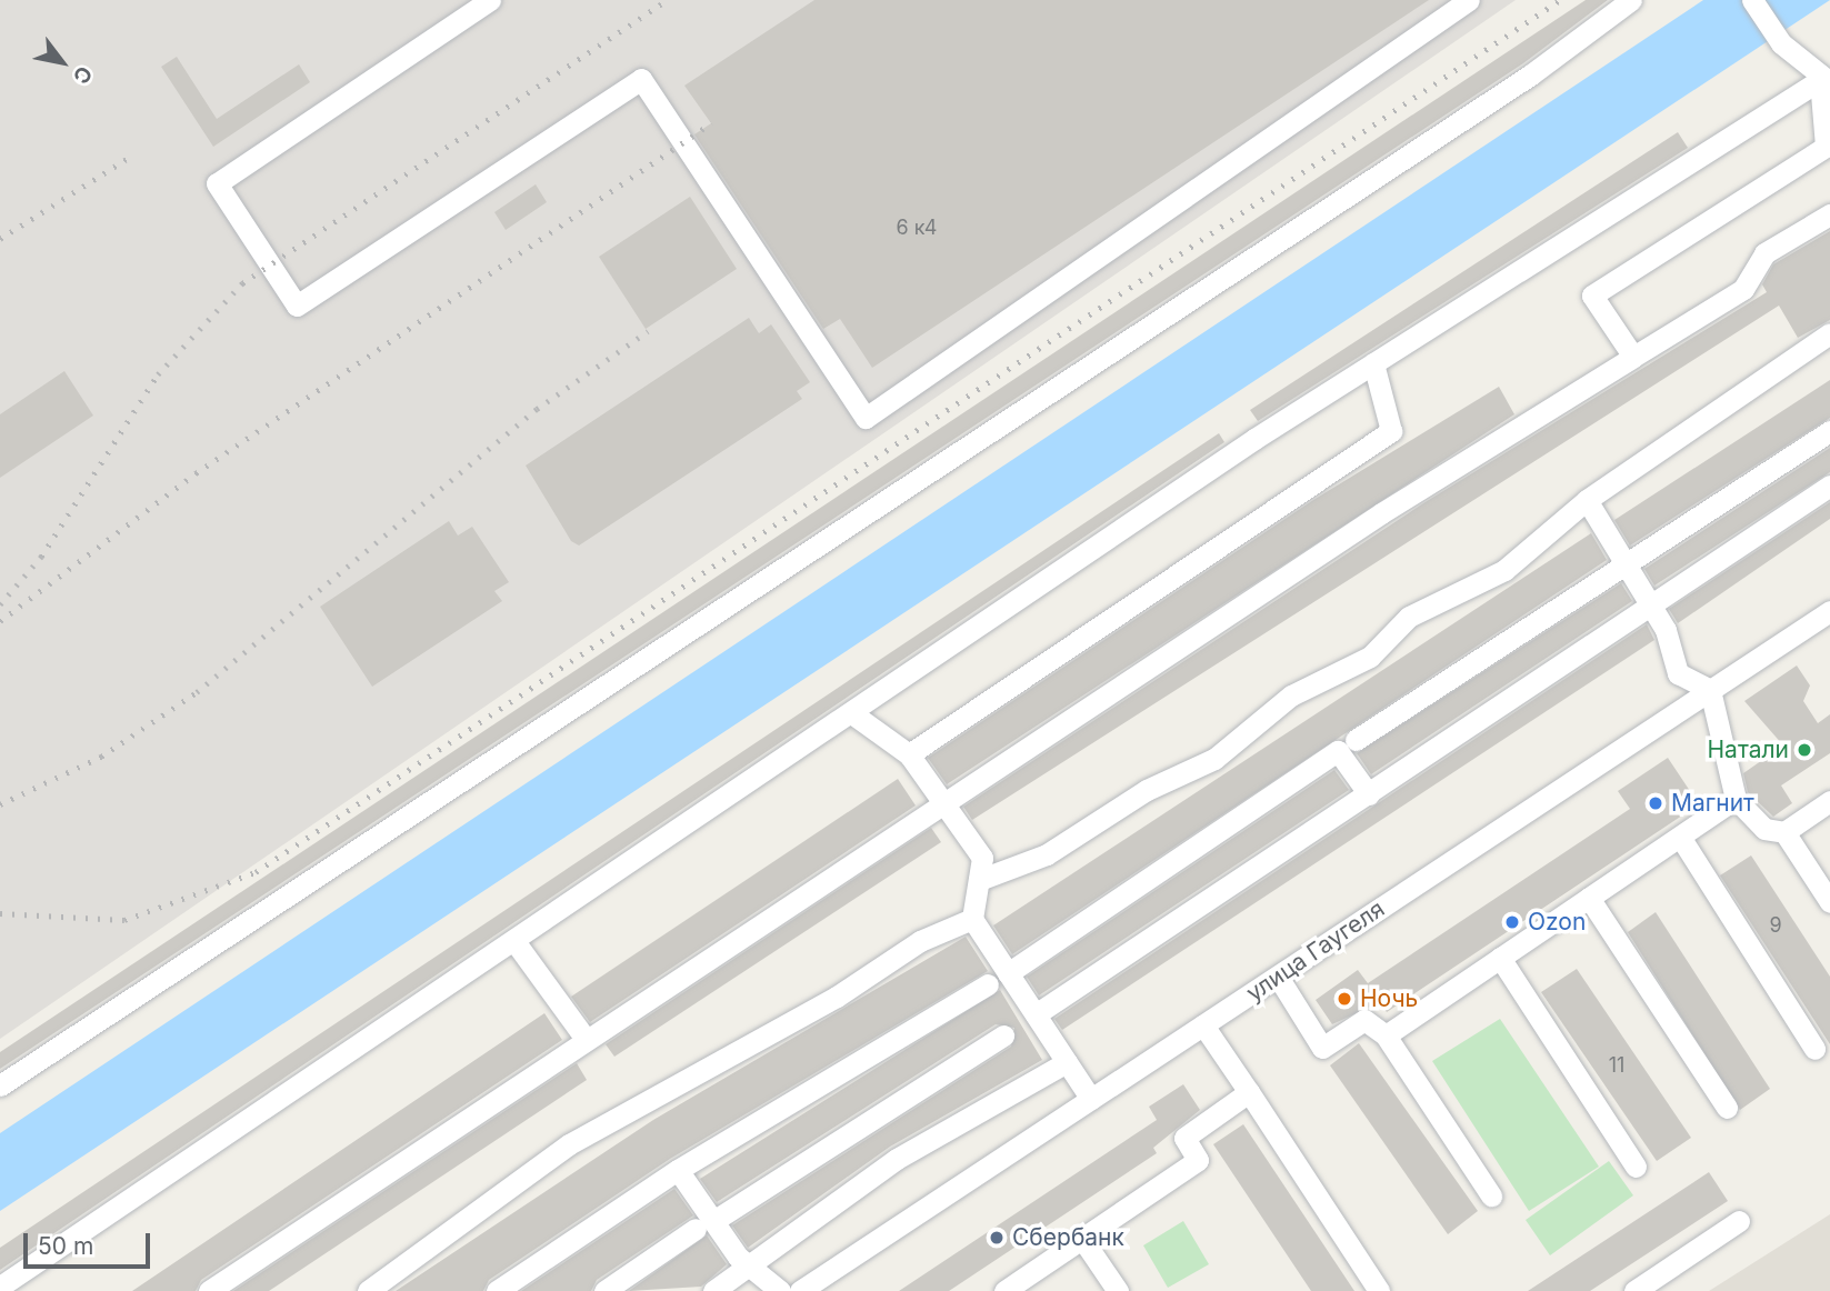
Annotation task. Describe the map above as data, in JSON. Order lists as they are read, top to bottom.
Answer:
{
  "streets": {
    "street": ["улица Гаугеля"]
  },
  "places": [
    "Натали",
    "Магнит",
    "Ozon",
    "Ночь",
    "Сбербанк"
  ],
  "house_numbers": ["6 к4", "9", "11"],
  "scale_bar": "50 m",
  "north": "bottom right"
}
